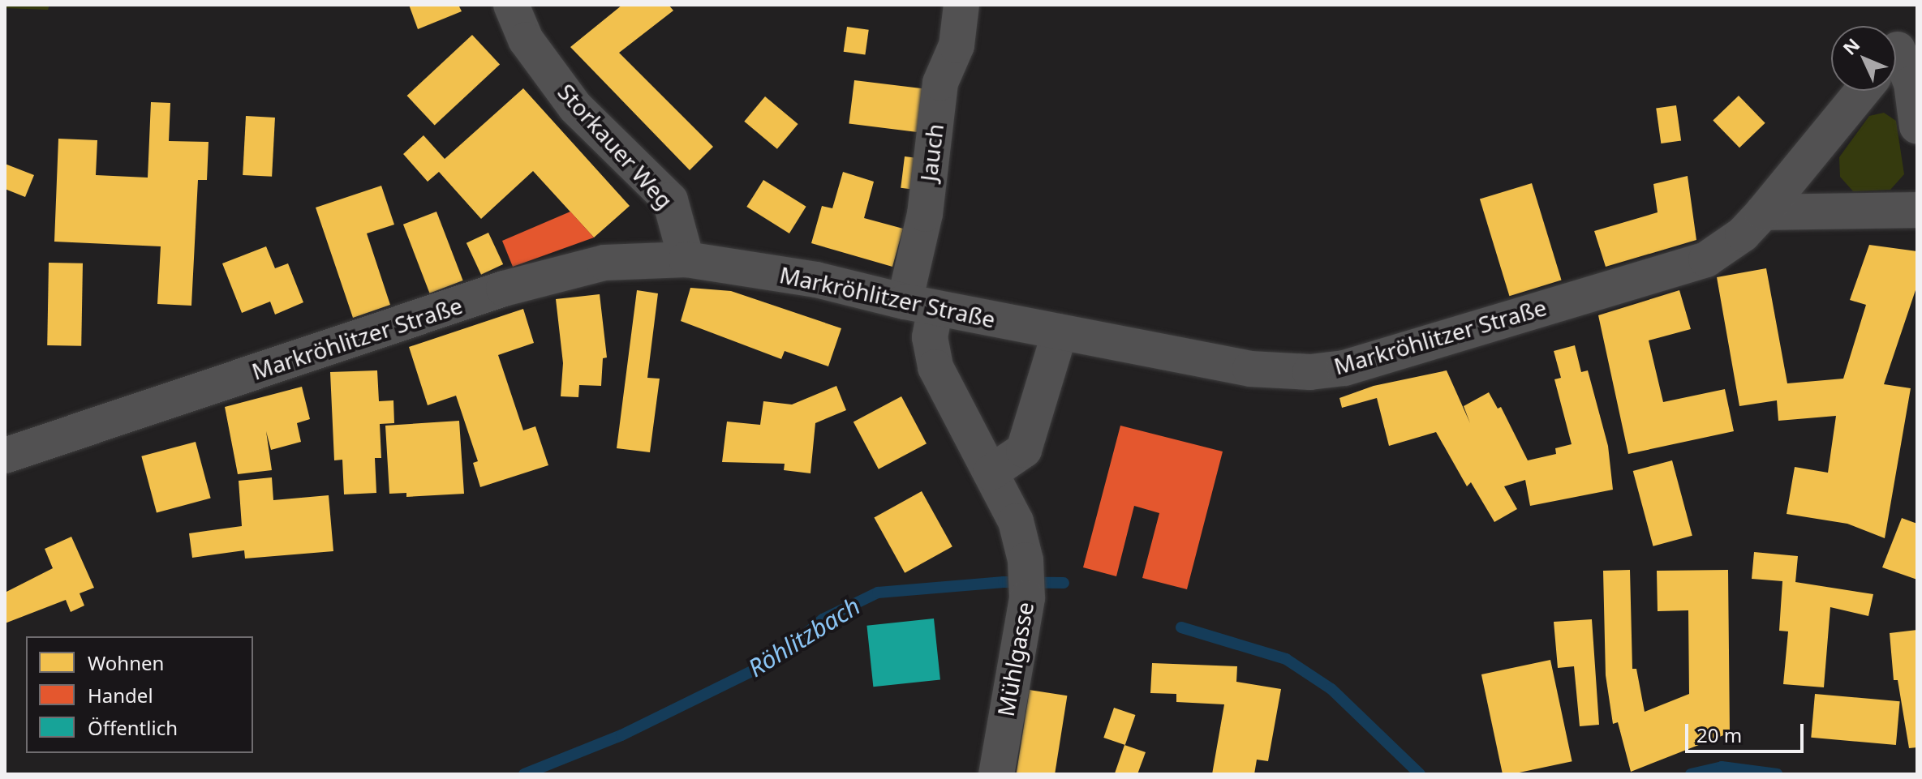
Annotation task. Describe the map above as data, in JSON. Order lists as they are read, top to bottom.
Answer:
{
  "streets": {
    "main road": [
      "Storkauer Weg",
      "Jauch",
      "Markröhlitzer Straße",
      "Mühlgasse"
    ]
  },
  "crossings": [
    ["Storkauer Weg", "Markröhlitzer Straße"],
    ["Jauch", "Markröhlitzer Straße"],
    ["Jauch", "Mühlgasse"],
    ["Markröhlitzer Straße", "Mühlgasse"]
  ],
  "water": ["Röhlitzbach"],
  "legend": ["Wohnen", "Handel", "Öffentlich"],
  "scale_bar": "20 m",
  "north": "top left"
}
